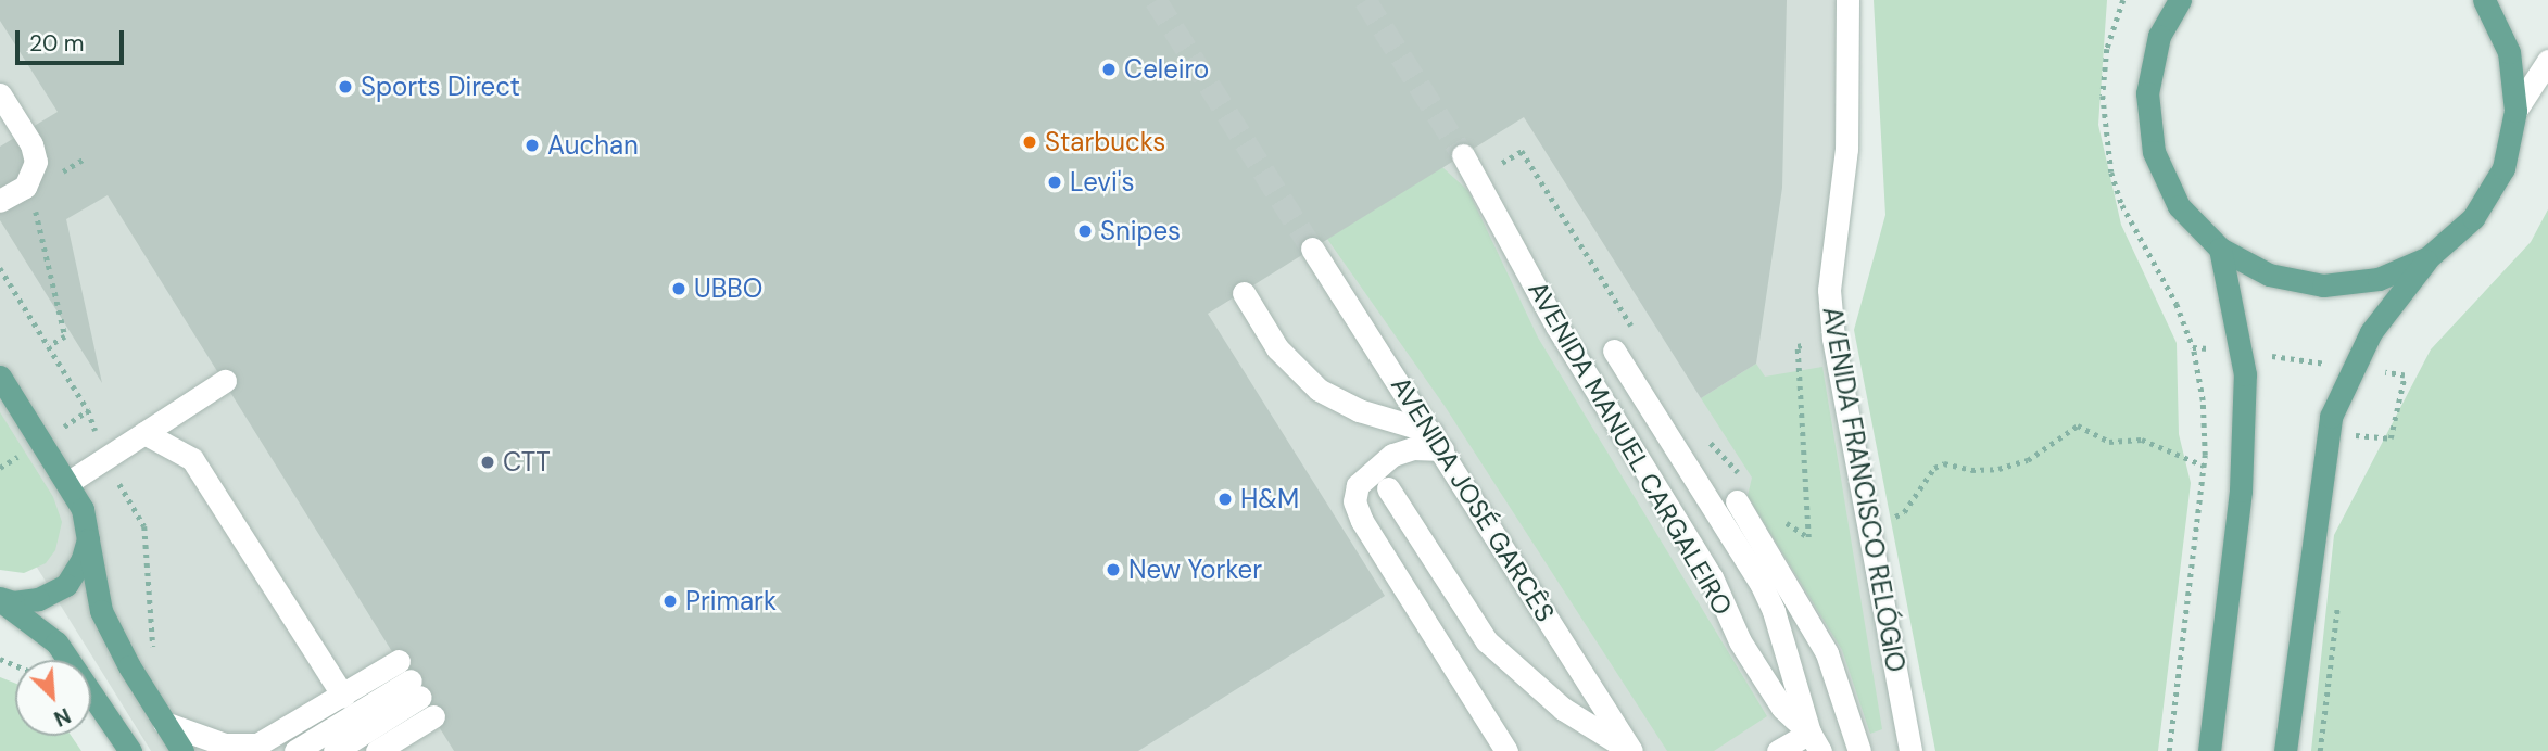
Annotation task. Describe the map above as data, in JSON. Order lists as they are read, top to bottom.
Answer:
{
  "streets": {
    "street": ["AVENIDA MANUEL CARGALEIRO", "AVENIDA FRANCISCO RELÓGIO", "AVENIDA JOSÉ GARCÊS"]
  },
  "places": [
    "Celeiro",
    "Sports Direct",
    "Starbucks",
    "Auchan",
    "Levi's",
    "Snipes",
    "UBBO",
    "CTT",
    "H&M",
    "New Yorker",
    "Primark"
  ],
  "scale_bar": "20 m",
  "north": "bottom right"
}
